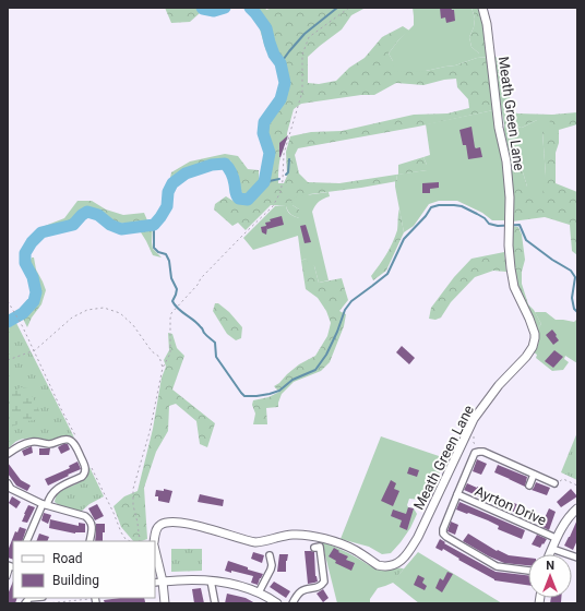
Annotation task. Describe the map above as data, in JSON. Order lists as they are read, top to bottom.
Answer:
{
  "streets": {
    "street": ["Meath Green Lane", "Ayrton Drive"]
  },
  "legend": ["Road", "Building"],
  "north": "top"
}
